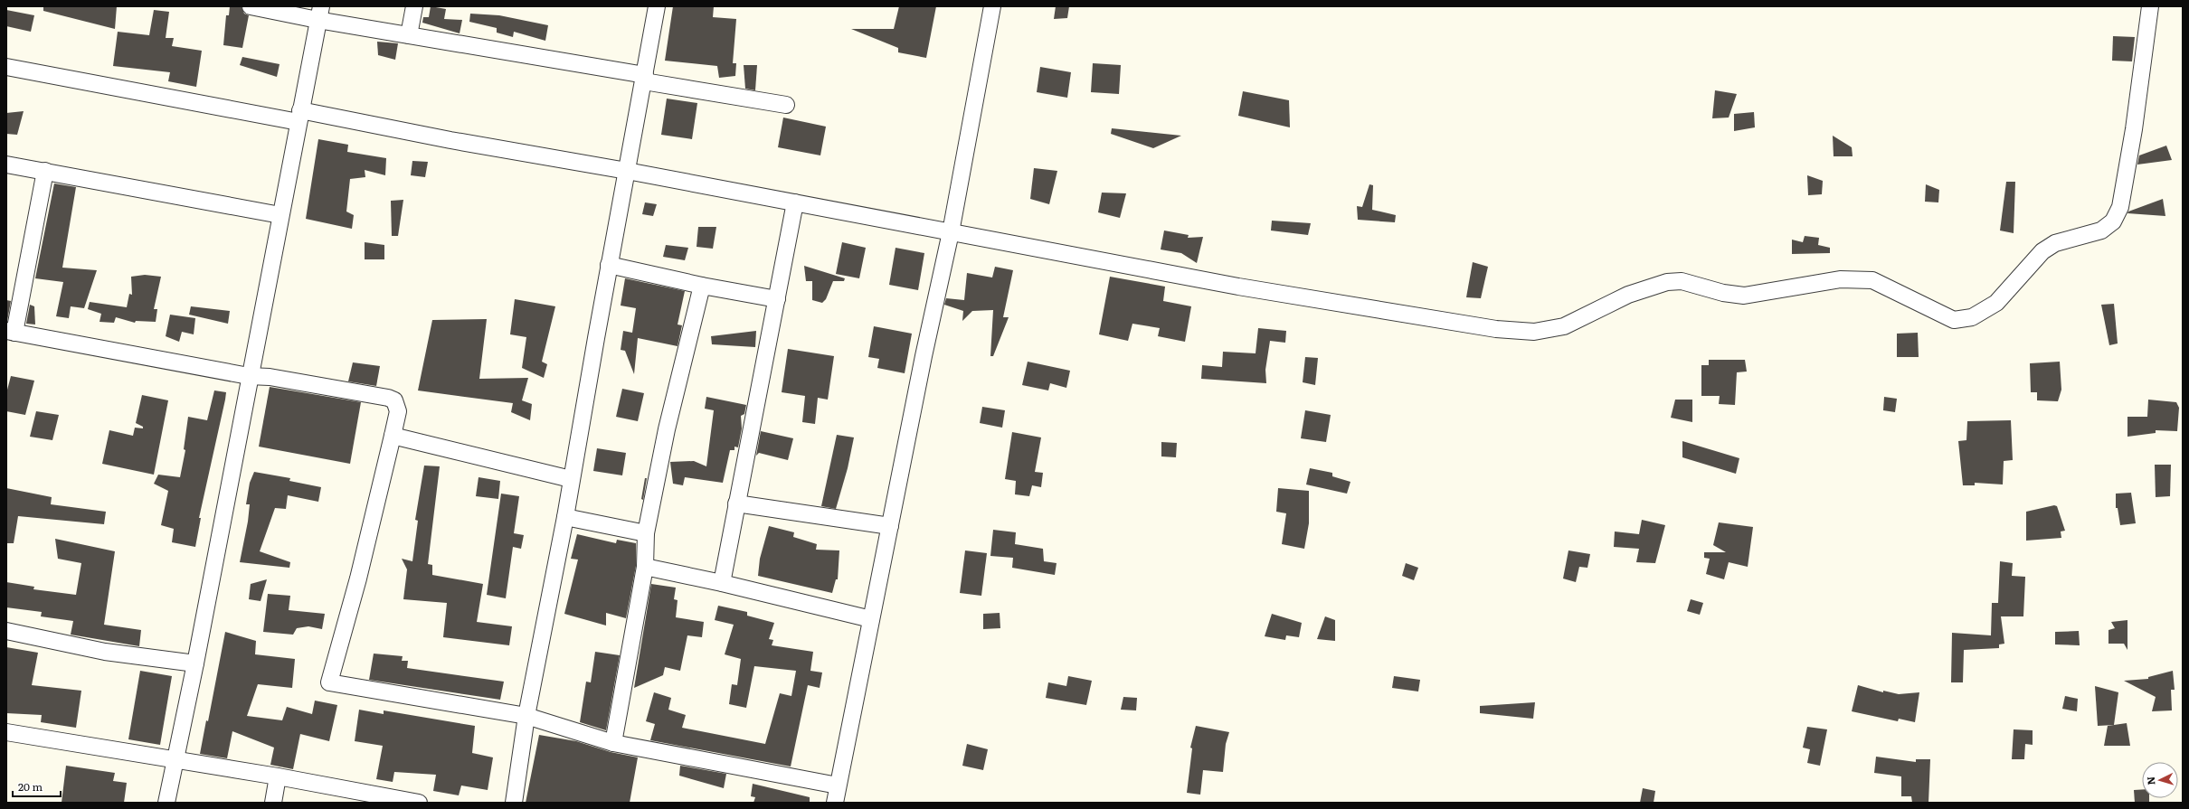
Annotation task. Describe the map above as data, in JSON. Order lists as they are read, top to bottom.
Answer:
{
  "scale_bar": "20 m",
  "north": "left"
}
